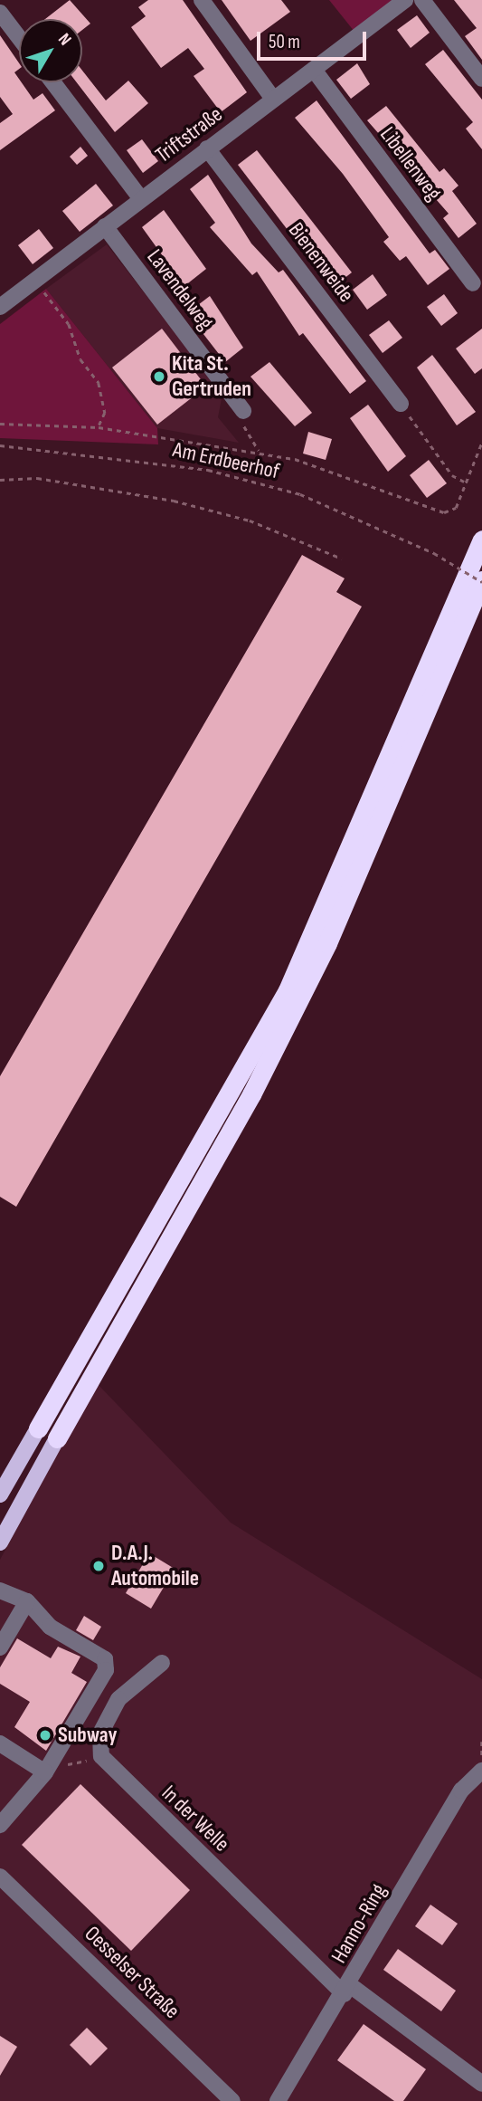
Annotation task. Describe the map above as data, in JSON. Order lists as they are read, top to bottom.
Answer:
{
  "streets": {
    "street": [
      "Triftstraße",
      "Libellenweg",
      "Bienenweide",
      "Lavendelweg",
      "In der Welle",
      "Hanno-Ring",
      "Oesselser Straße"
    ],
    "path": ["Am Erdbeerhof"]
  },
  "crossings": [
    ["Triftstraße", "Libellenweg"],
    ["Triftstraße", "Bienenweide"],
    ["Triftstraße", "Lavendelweg"],
    ["In der Welle", "Hanno-Ring"]
  ],
  "places": ["Kita St. Gertruden", "D.A.J. Automobile", "Subway"],
  "scale_bar": "50 m",
  "north": "top right"
}
